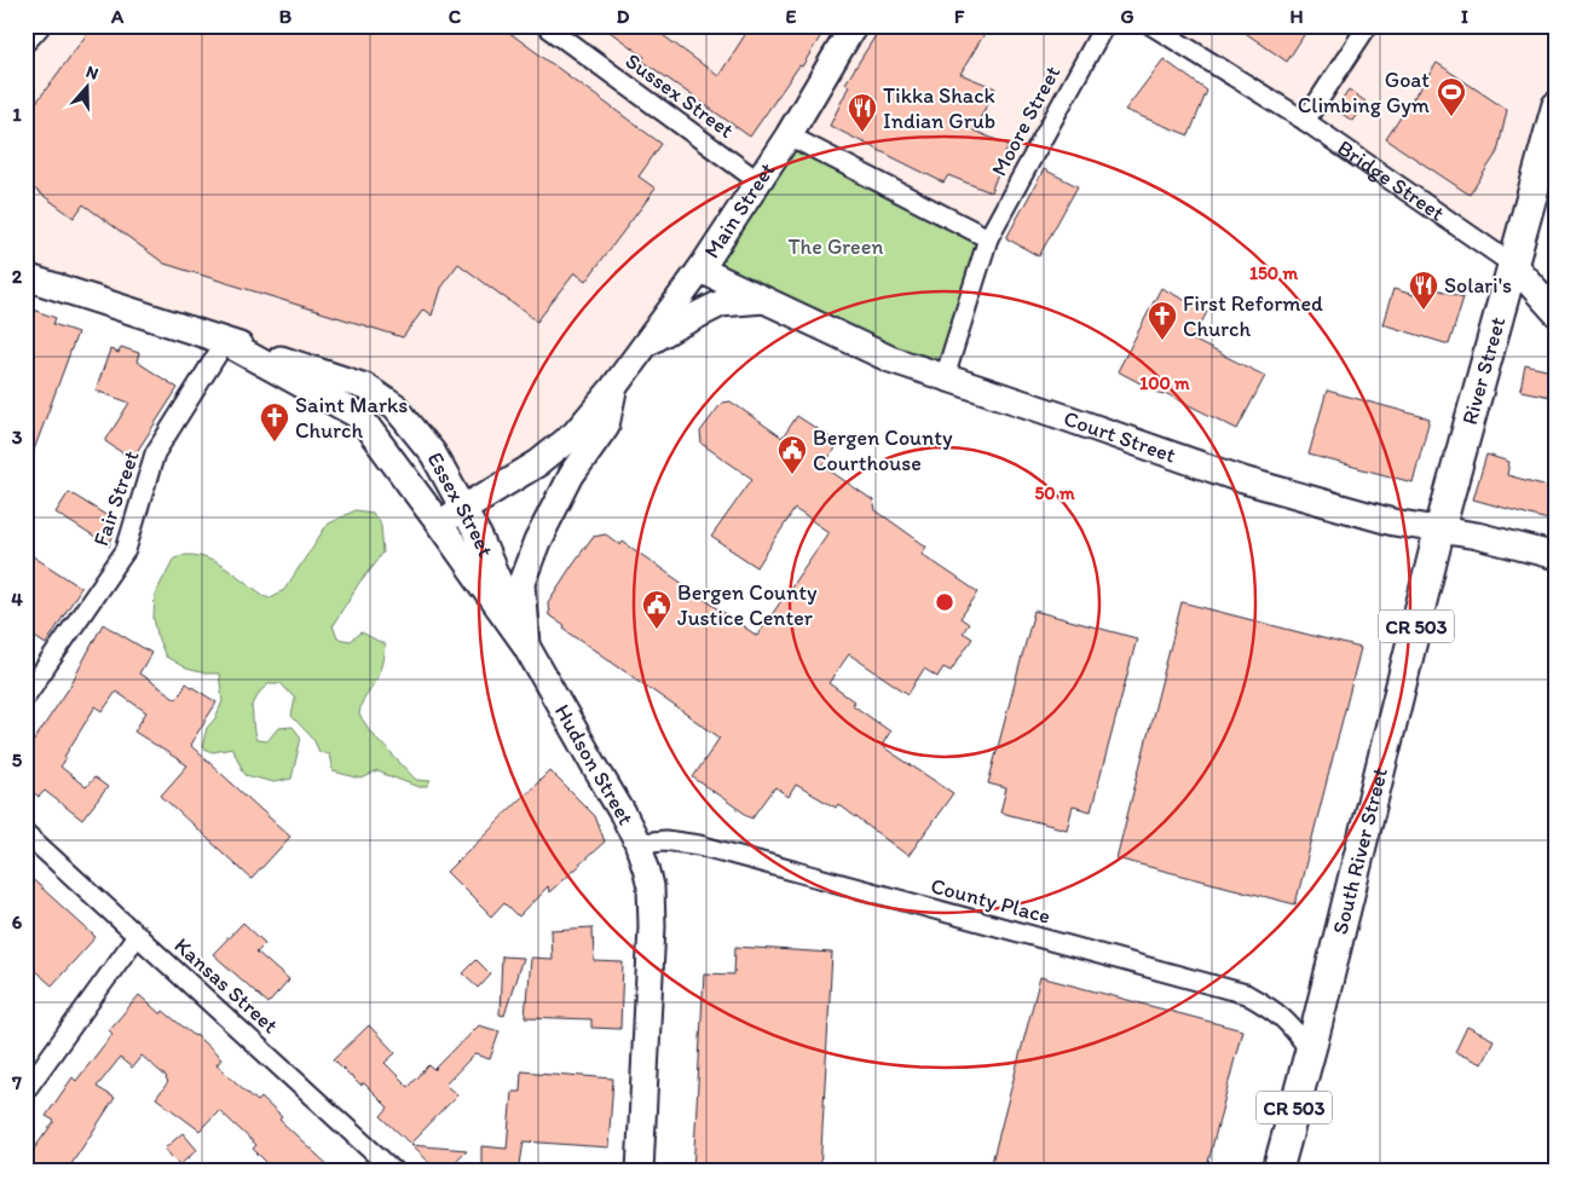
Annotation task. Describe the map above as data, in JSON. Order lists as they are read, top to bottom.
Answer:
{
  "streets": {
    "main road": [
      "Bridge Street",
      "Main Street",
      "River Street",
      "Court Street",
      "Essex Street",
      "CR 503",
      "Hudson Street",
      "South River Street"
    ],
    "street": [
      "Sussex Street",
      "Moore Street",
      "Fair Street",
      "County Place",
      "Kansas Street"
    ]
  },
  "crossings": [
    ["Sussex Street", "Main Street"],
    ["Moore Street", "Court Street"],
    ["Bridge Street", "River Street"],
    ["Main Street", "Court Street"],
    ["Main Street", "Essex Street"],
    ["Main Street", "Hudson Street"],
    ["River Street", "Court Street"],
    ["River Street", "South River Street"],
    ["Court Street", "South River Street"],
    ["Fair Street", "Essex Street"],
    ["Essex Street", "Hudson Street"],
    ["Hudson Street", "County Place"],
    ["South River Street", "County Place"]
  ],
  "parks": ["The Green"],
  "places": {
    "sports": ["Goat Climbing Gym"],
    "restaurant": ["Tikka Shack Indian Grub", "Solari's"],
    "church": ["First Reformed Church", "Saint Marks Church"],
    "public building": ["Bergen County Courthouse", "Bergen County Justice Center"]
  },
  "north": "top",
  "grid": {
    "columns": [
      "A",
      "B",
      "C",
      "D",
      "E",
      "F",
      "G",
      "H",
      "I"
    ],
    "rows": [
      "1",
      "2",
      "3",
      "4",
      "5",
      "6",
      "7"
    ]
  },
  "rings": ["150 m", "100 m", "50 m"]
}
